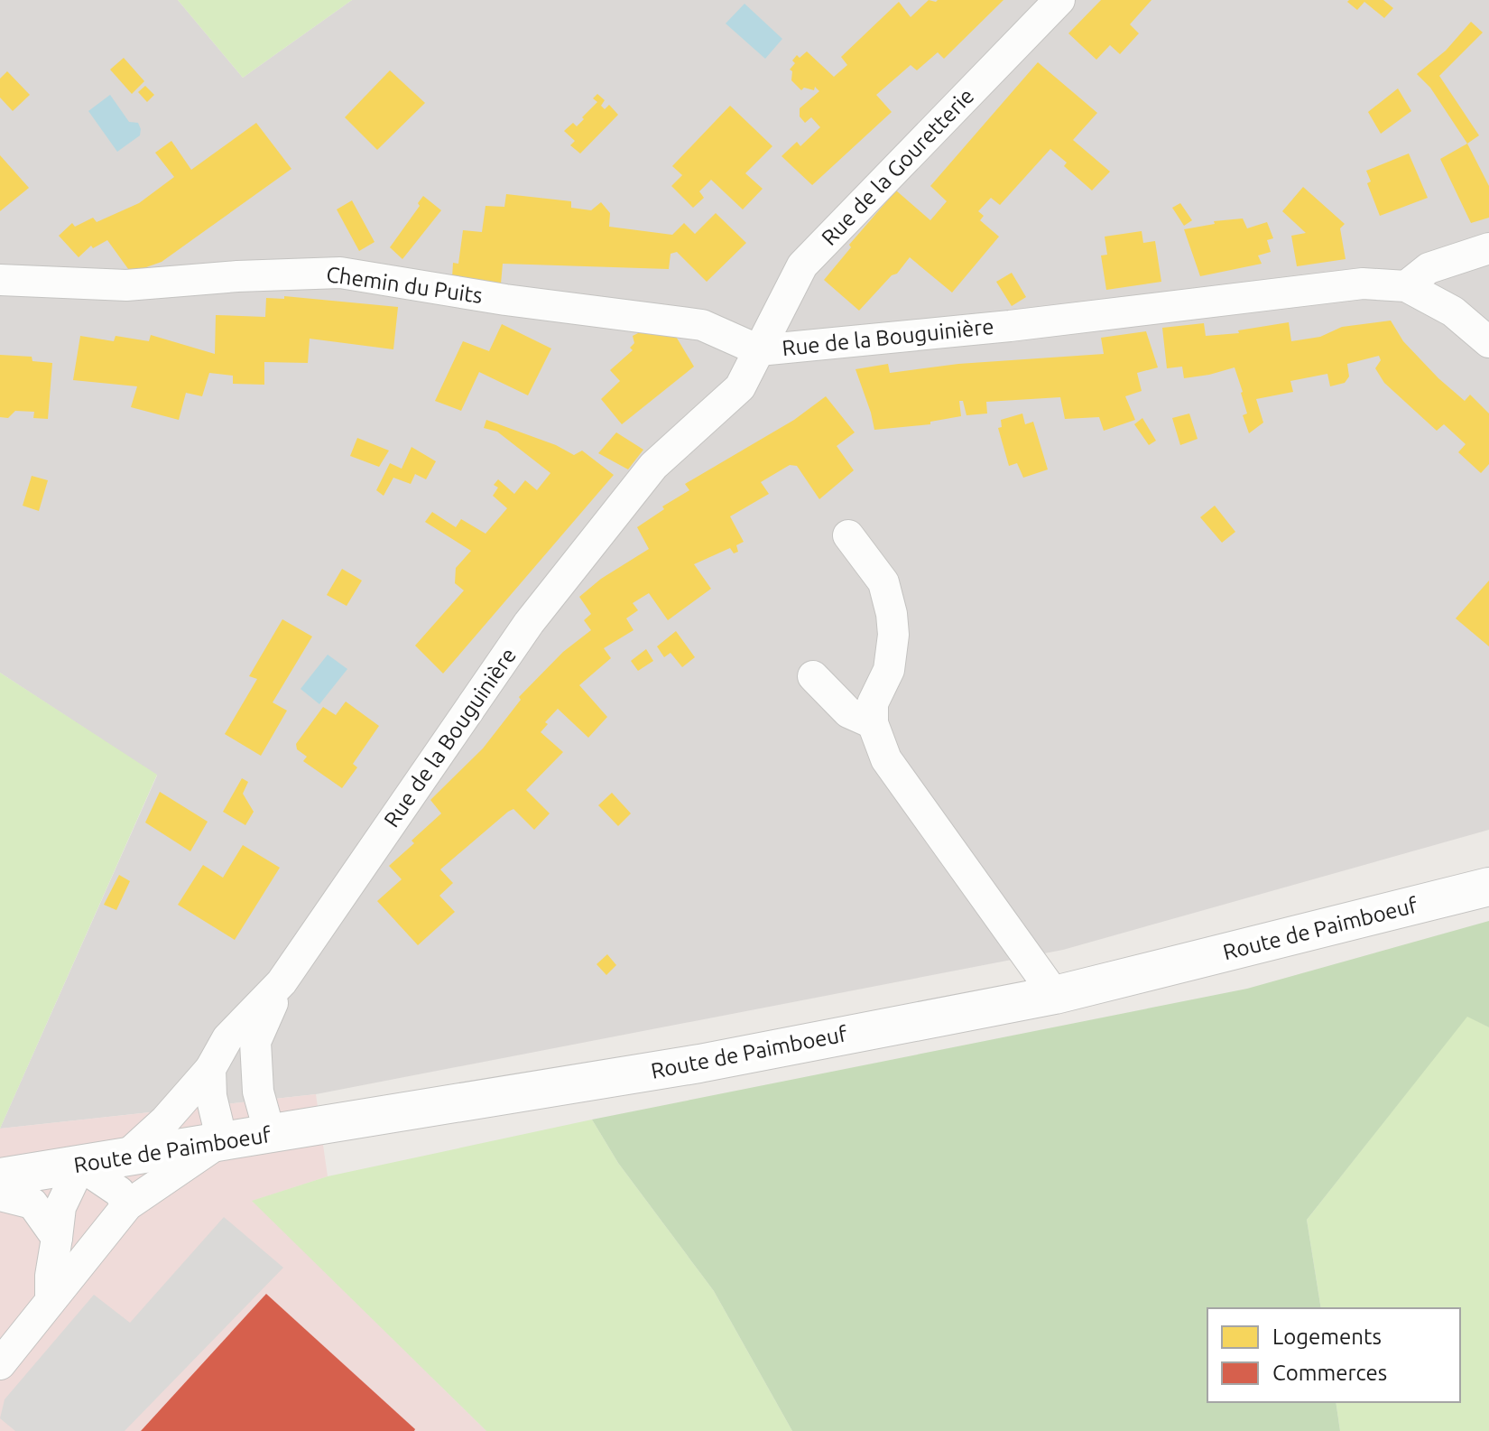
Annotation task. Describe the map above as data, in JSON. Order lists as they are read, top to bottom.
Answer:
{
  "streets": {
    "street": [
      "Rue de la Gouretterie",
      "Chemin du Puits",
      "Rue de la Bouguinière",
      "Route de Paimboeuf"
    ]
  },
  "crossings": [
    ["Rue de la Gouretterie", "Chemin du Puits"],
    ["Rue de la Gouretterie", "Rue de la Bouguinière"],
    ["Chemin du Puits", "Rue de la Bouguinière"],
    ["Rue de la Bouguinière", "Route de Paimboeuf"]
  ],
  "legend": ["Logements", "Commerces"]
}
